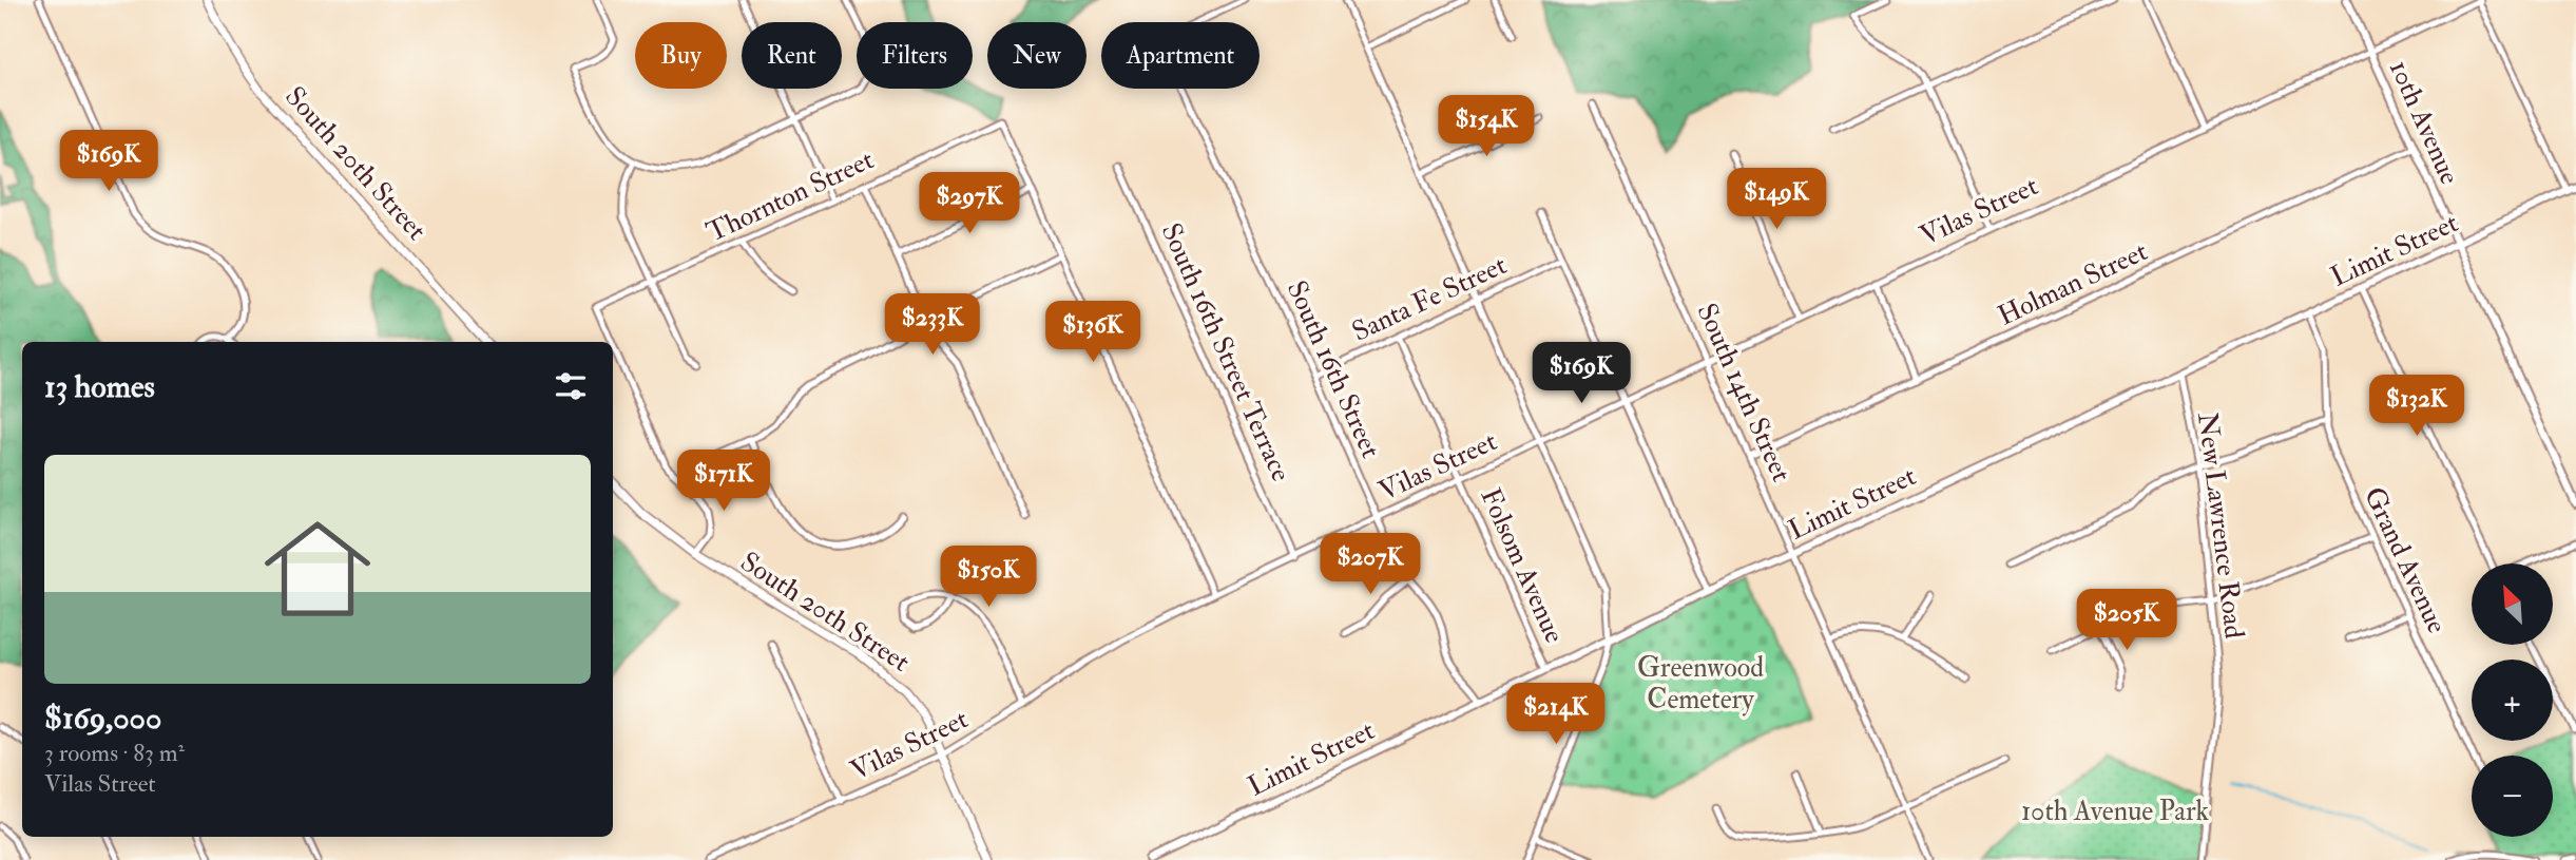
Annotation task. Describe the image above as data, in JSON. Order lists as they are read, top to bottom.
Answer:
{
  "streets": {
    "main road": ["South 20th Street"],
    "street": [
      "10th Avenue",
      "Thornton Street",
      "Vilas Street",
      "Limit Street",
      "Holman Street",
      "Santa Fe Street",
      "South 16th Street Terrace",
      "South 16th Street",
      "South 14th Street",
      "New Lawrence Road",
      "Grand Avenue",
      "Folsom Avenue"
    ]
  },
  "crossings": [
    ["10th Avenue", "Vilas Street"],
    ["10th Avenue", "Limit Street"],
    ["10th Avenue", "Holman Street"],
    ["South 20th Street", "Vilas Street"],
    ["Vilas Street", "South 16th Street Terrace"],
    ["Vilas Street", "South 16th Street"],
    ["Vilas Street", "South 14th Street"],
    ["Vilas Street", "Folsom Avenue"],
    ["Limit Street", "South 16th Street"],
    ["Limit Street", "South 14th Street"],
    ["Limit Street", "New Lawrence Road"],
    ["Limit Street", "Grand Avenue"],
    ["Limit Street", "Folsom Avenue"],
    ["Holman Street", "South 14th Street"],
    ["Santa Fe Street", "South 16th Street"],
    ["Santa Fe Street", "Folsom Avenue"]
  ],
  "parks": ["Greenwood Cemetery", "10th Avenue Park"],
  "north": "top left",
  "page": {
    "chip": [
      "Buy",
      "Rent",
      "Filters",
      "New",
      "Apartment"
    ],
    "price": [
      "$154K",
      "$169K",
      "$149K",
      "$297K",
      "$233K",
      "$136K",
      "$169K",
      "$132K",
      "$171K",
      "$207K",
      "$150K",
      "$205K",
      "$214K"
    ],
    "heading": "13 homes",
    "list": [
      {
        "name": "$169,000",
        "note": "3 rooms · 83 m² · Vilas Street"
      }
    ],
    "map_buttons": ["+", "−"]
  }
}
